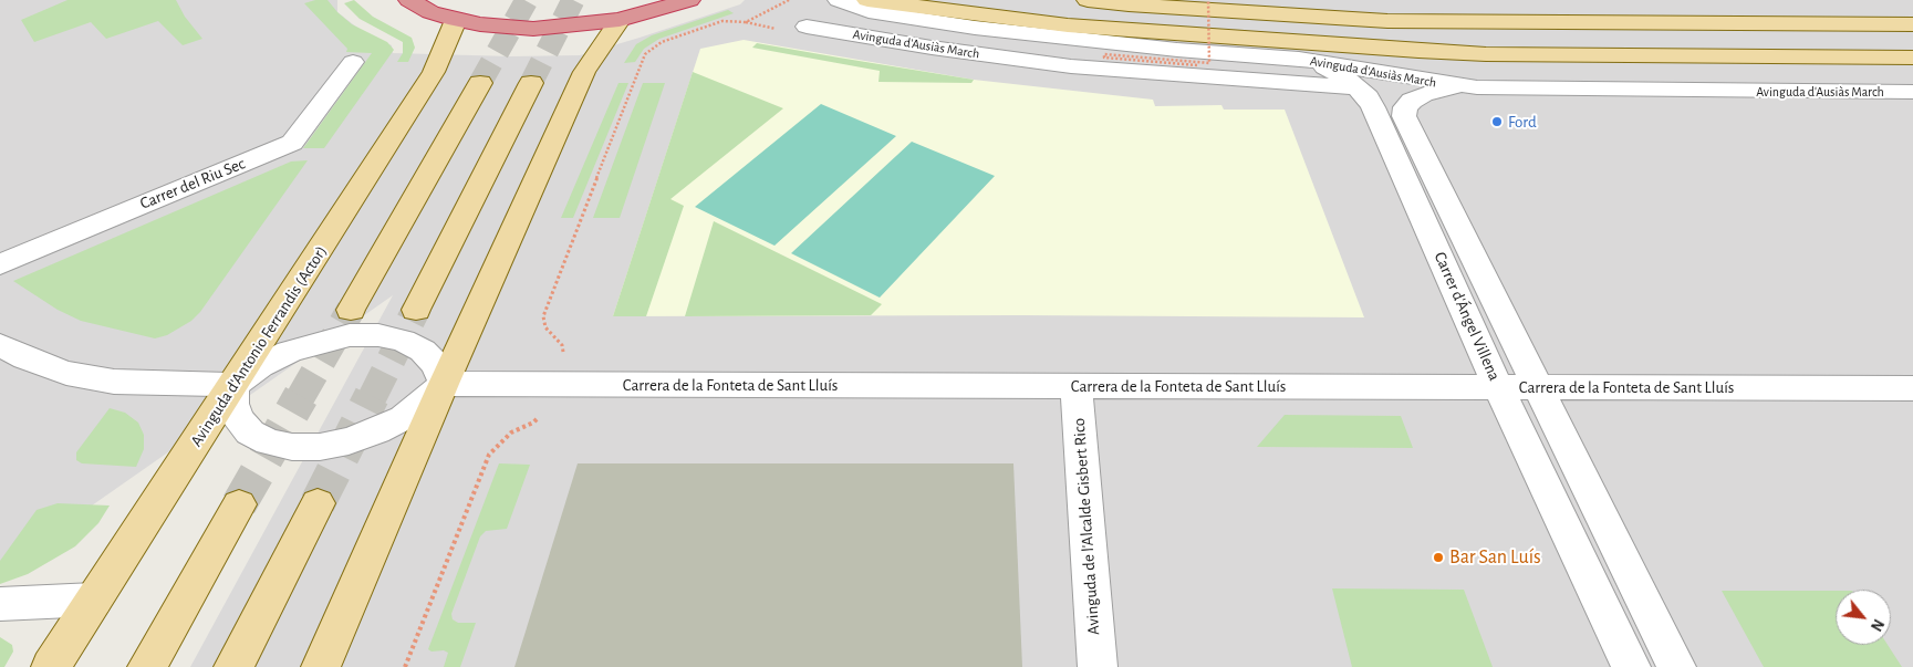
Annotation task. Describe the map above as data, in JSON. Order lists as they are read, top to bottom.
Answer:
{
  "streets": {
    "main road": ["Avinguda d'Ausiàs March", "Avinguda d'Antonio Ferrandis (Actor)"],
    "street": [
      "Carrer del Riu Sec",
      "Carrer d'Ángel Villena",
      "Carrera de la Fonteta de Sant Lluís",
      "Avinguda de l'Alcalde Gisbert Rico"
    ]
  },
  "crossings": [
    ["Avinguda d'Ausiàs March", "Carrer d'Ángel Villena"],
    ["Carrer d'Ángel Villena", "Carrera de la Fonteta de Sant Lluís"],
    ["Carrera de la Fonteta de Sant Lluís", "Avinguda de l'Alcalde Gisbert Rico"]
  ],
  "places": ["Ford", "Bar San Luís"],
  "north": "bottom right"
}
